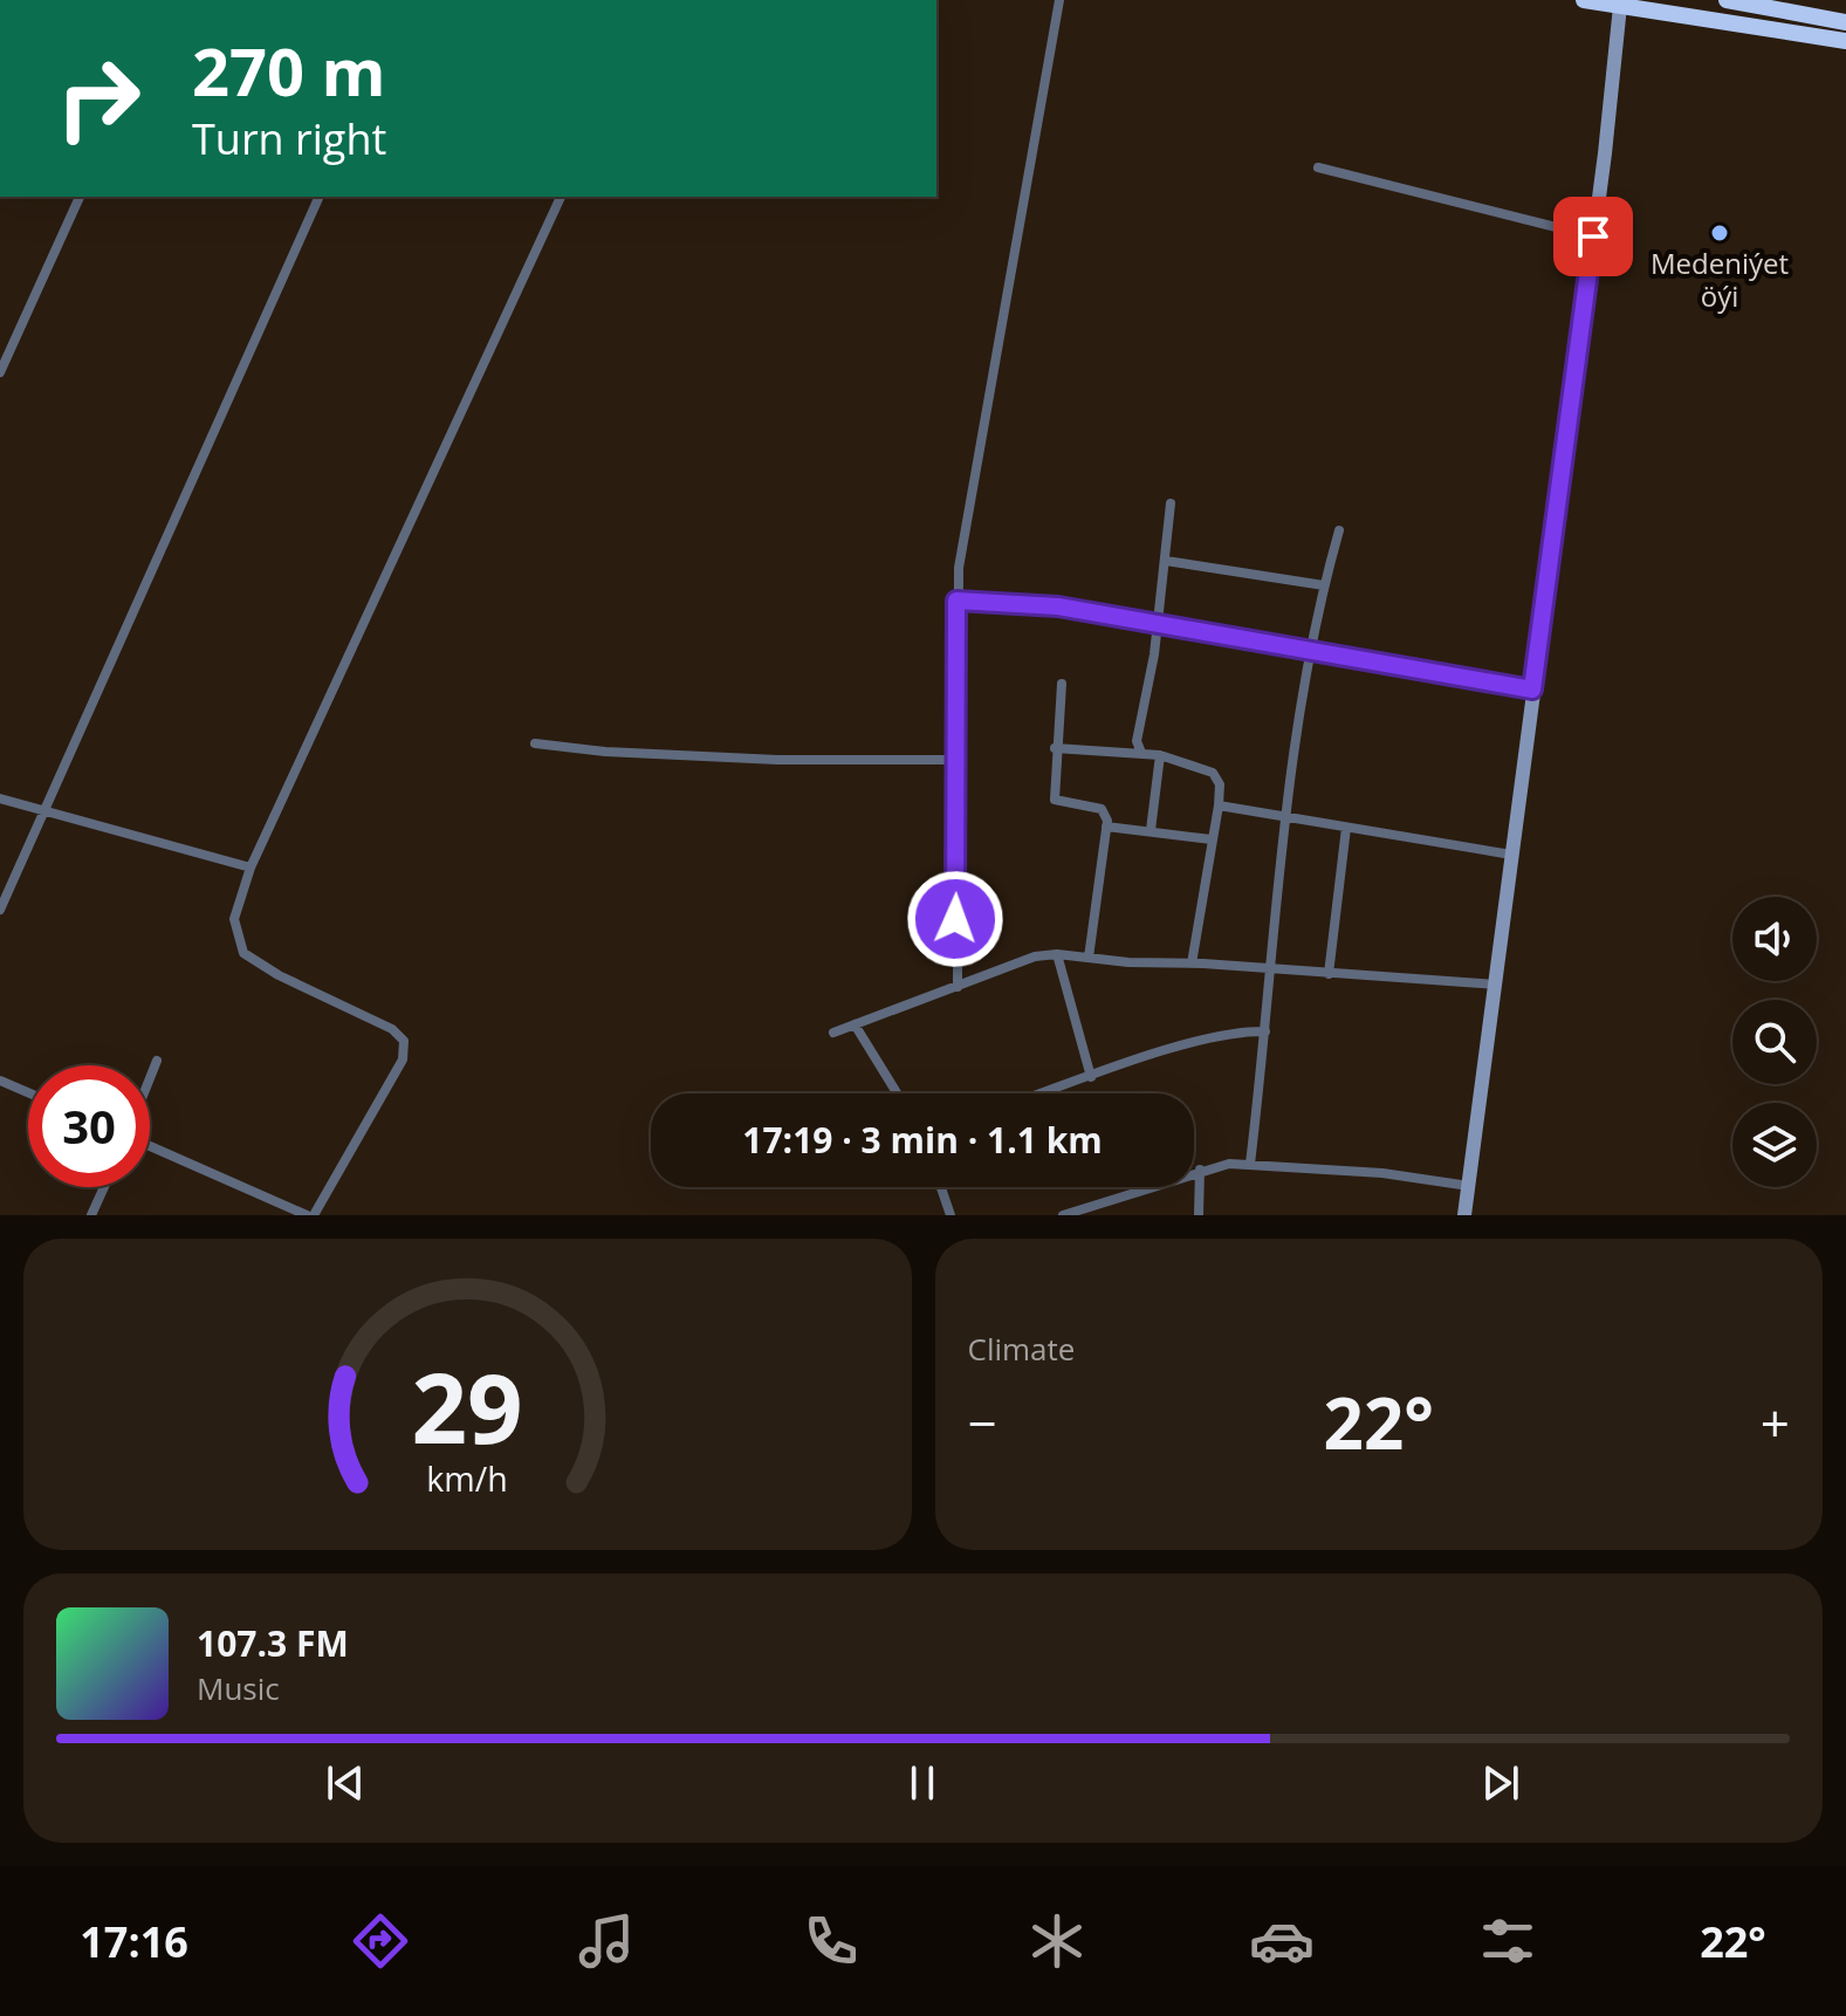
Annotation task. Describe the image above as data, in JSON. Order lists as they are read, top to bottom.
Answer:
{
  "places": ["Medeniýet öýi"],
  "page": {
    "turn": ["270 m", "Turn right"],
    "limit": "30",
    "trip": "17:19 · 3 min · 1.1 km",
    "tile": "Climate",
    "heat": ["−", "22°", "+"],
    "song": ["107.3 FM", "Music"],
    "tabs": ["17:16", "22°"],
    "gauge": ["29", "km/h"]
  }
}
